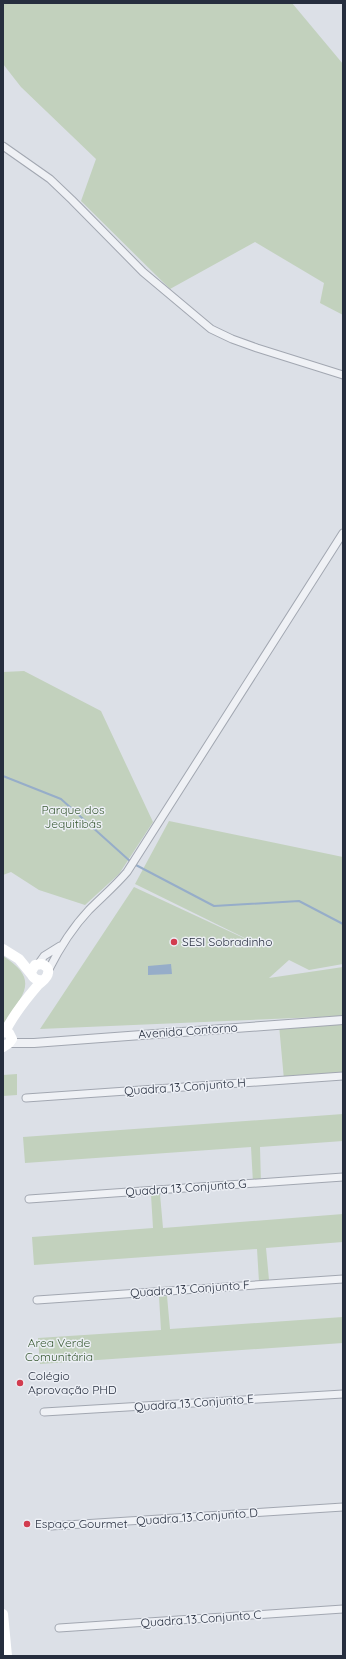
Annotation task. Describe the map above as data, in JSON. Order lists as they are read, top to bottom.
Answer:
{
  "streets": {
    "main road": ["Avenida Contorno"],
    "street": [
      "Quadra 13 Conjunto H",
      "Quadra 13 Conjunto G",
      "Quadra 13 Conjunto F",
      "Quadra 13 Conjunto E",
      "Quadra 13 Conjunto D",
      "Quadra 13 Conjunto C"
    ]
  },
  "parks": ["Parque dos Jequitibás", "Area Verde Comunitária"],
  "places": ["SESI Sobradinho", "Colégio Aprovação PHD", "Espaço Gourmet"]
}
